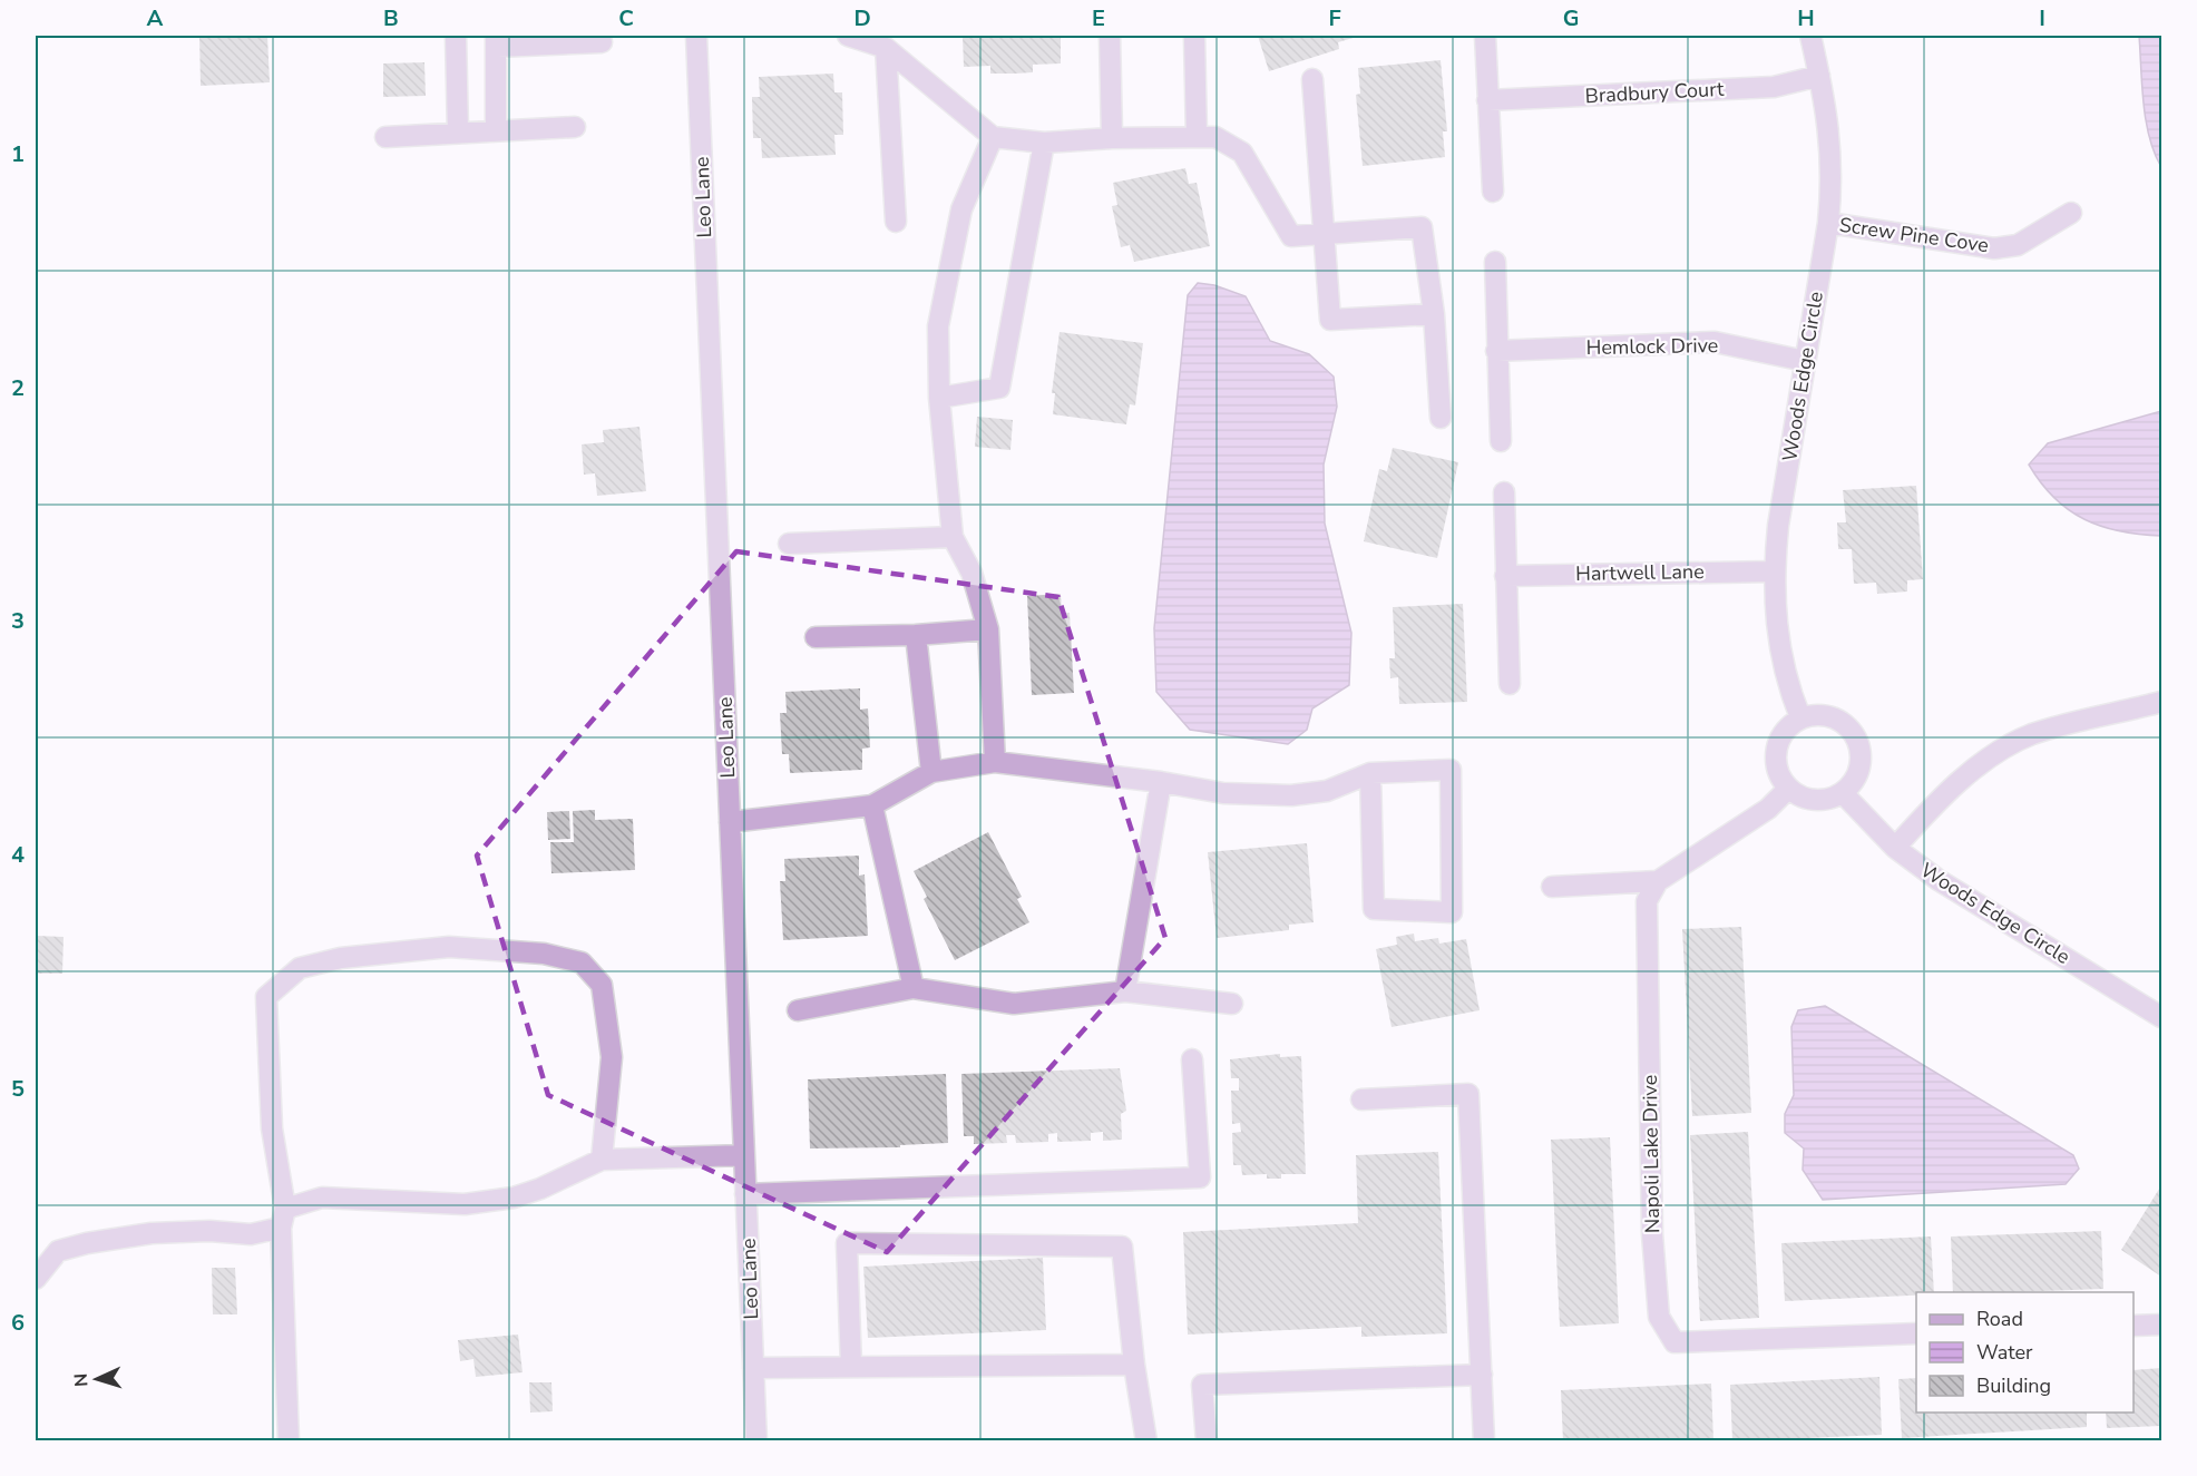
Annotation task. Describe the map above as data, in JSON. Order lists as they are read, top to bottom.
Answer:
{
  "streets": {
    "street": [
      "Bradbury Court",
      "Leo Lane",
      "Screw Pine Cove",
      "Hemlock Drive",
      "Woods Edge Circle",
      "Hartwell Lane",
      "Napoli Lake Drive"
    ]
  },
  "crossings": [
    ["Bradbury Court", "Woods Edge Circle"],
    ["Screw Pine Cove", "Woods Edge Circle"],
    ["Hemlock Drive", "Woods Edge Circle"],
    ["Woods Edge Circle", "Hartwell Lane"]
  ],
  "legend": ["Road", "Water", "Building"],
  "north": "left",
  "grid": {
    "columns": [
      "A",
      "B",
      "C",
      "D",
      "E",
      "F",
      "G",
      "H",
      "I"
    ],
    "rows": [
      "1",
      "2",
      "3",
      "4",
      "5",
      "6"
    ]
  }
}
